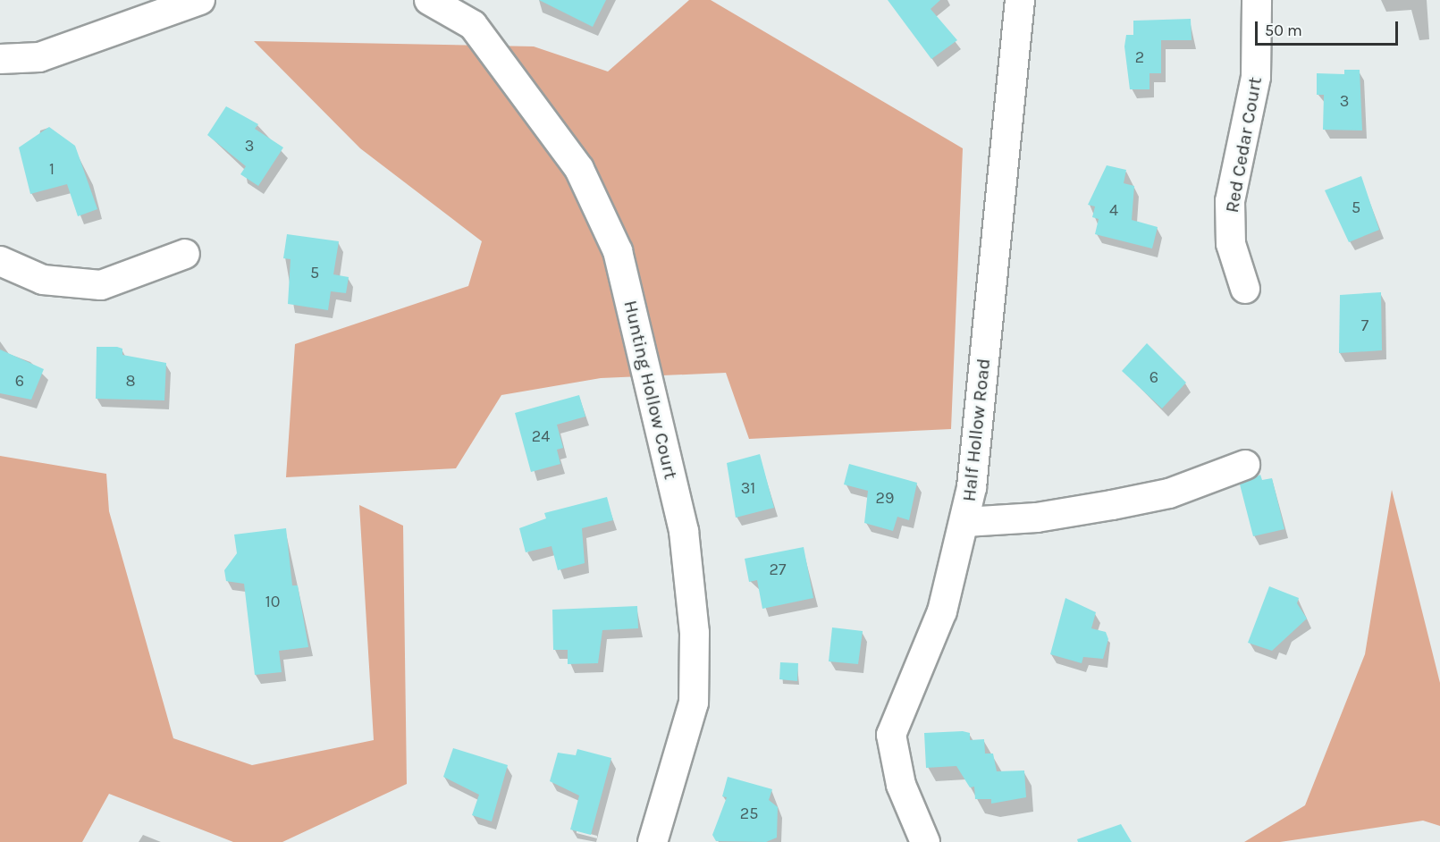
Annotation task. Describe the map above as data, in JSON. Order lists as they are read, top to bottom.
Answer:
{
  "streets": {
    "street": ["Red Cedar Court", "Hunting Hollow Court", "Half Hollow Road"]
  },
  "house_numbers": [
    "2",
    "3",
    "3",
    "1",
    "5",
    "4",
    "5",
    "7",
    "6",
    "6",
    "8",
    "24",
    "31",
    "29",
    "27",
    "10",
    "25"
  ],
  "scale_bar": "50 m"
}
